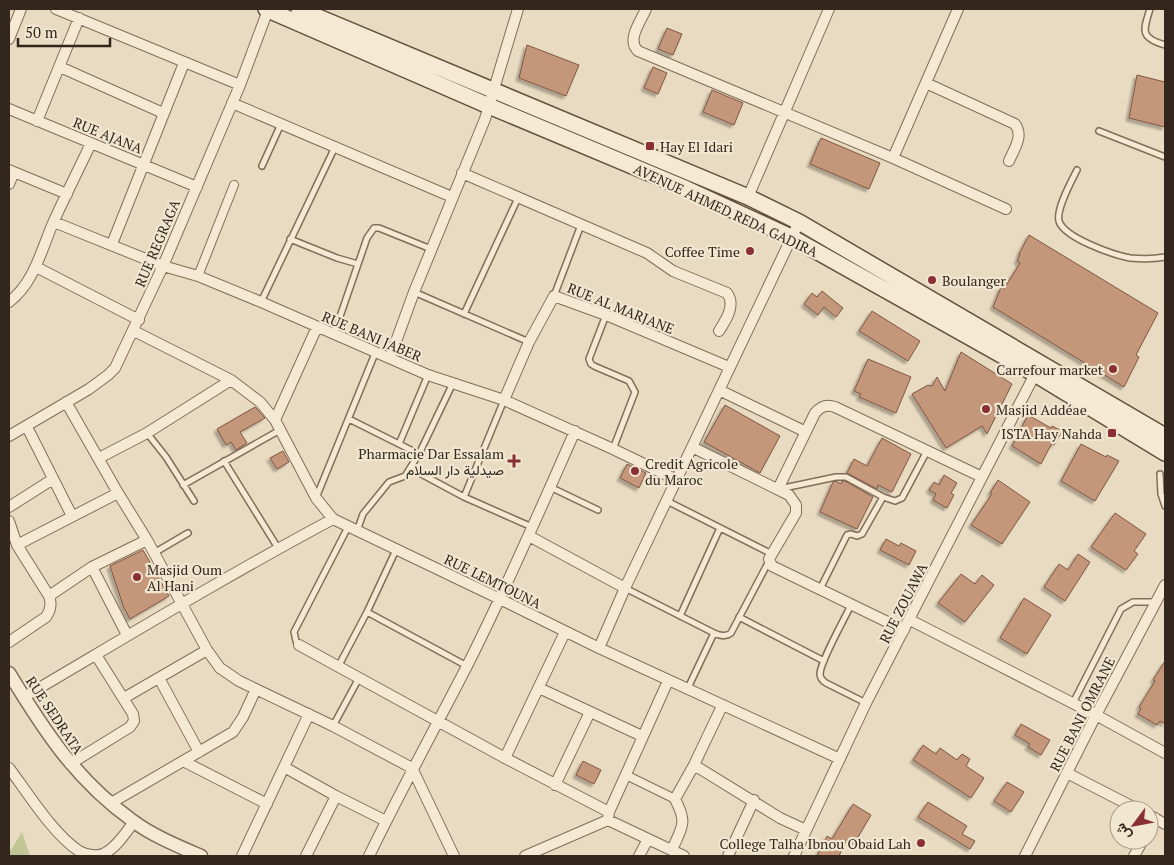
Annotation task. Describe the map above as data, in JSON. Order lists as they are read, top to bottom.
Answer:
{
  "streets": {
    "main road": ["AVENUE AHMED REDA GADIRA"],
    "street": [
      "RUE AJANA",
      "RUE REGRAGA",
      "RUE AL MARJANE",
      "RUE BANI JABER",
      "RUE LEMTOUNA",
      "RUE ZOUAWA",
      "RUE BANI OMRANE",
      "RUE SEDRATA"
    ]
  },
  "crossings": [
    ["RUE AJANA", "RUE REGRAGA"],
    ["AVENUE AHMED REDA GADIRA", "RUE REGRAGA"],
    ["AVENUE AHMED REDA GADIRA", "RUE ZOUAWA"],
    ["RUE REGRAGA", "RUE BANI JABER"],
    ["RUE REGRAGA", "RUE LEMTOUNA"],
    ["RUE AL MARJANE", "RUE BANI JABER"],
    ["RUE LEMTOUNA", "RUE ZOUAWA"]
  ],
  "places": {
    "transit": ["Hay El Idari", "ISTA Hay Nahda"],
    "other": [
      "Coffee Time",
      "Boulanger",
      "Carrefour market",
      "Masjid Addéae",
      "Credit Agricole du Maroc",
      "Masjid Oum Al Hani",
      "College Talha Ibnou Obaid Lah"
    ],
    "health": ["Pharmacie Dar Essalam صيدلية دار السلام"]
  },
  "scale_bar": "50 m",
  "north": "bottom left"
}
